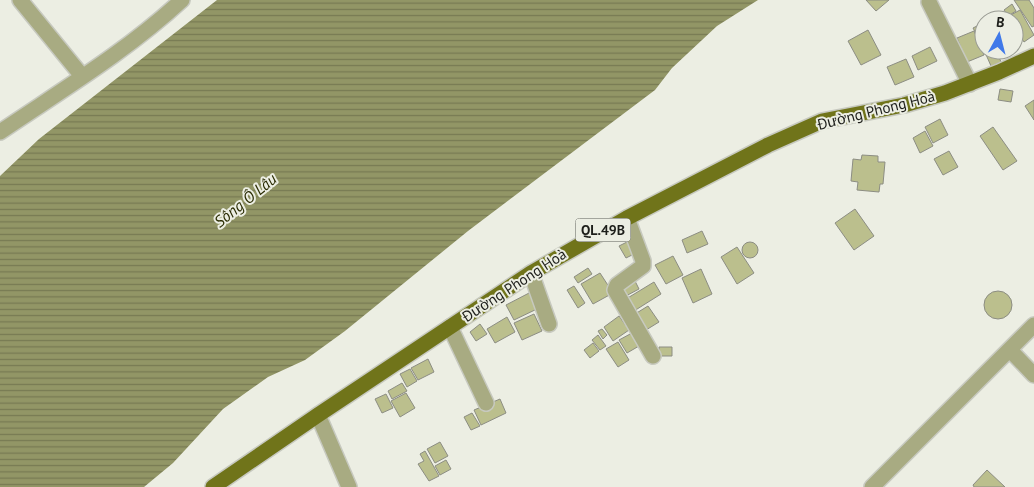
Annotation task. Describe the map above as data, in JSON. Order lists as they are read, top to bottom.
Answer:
{
  "streets": {
    "main road": ["Đường Phong Hoà", "QL.49B"]
  },
  "water": ["Sông Ô Lâu"],
  "north": "top"
}
